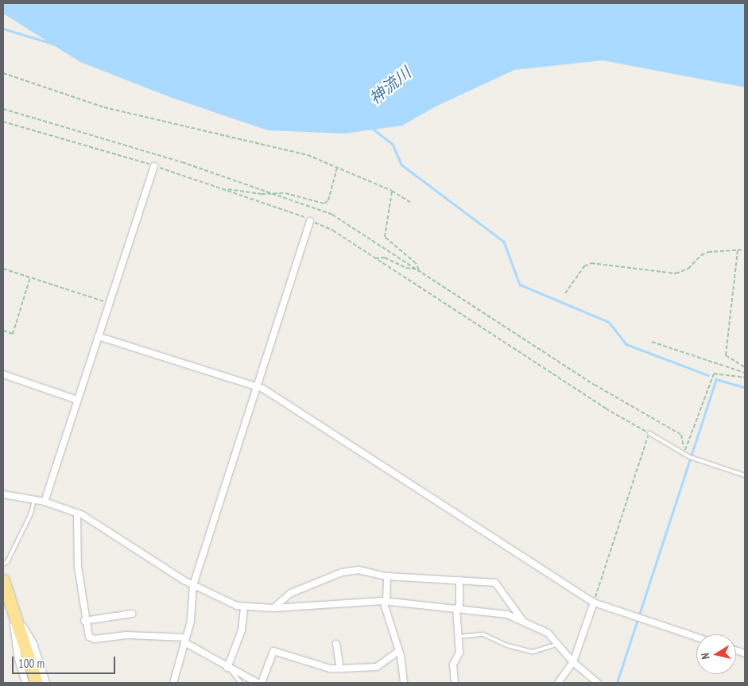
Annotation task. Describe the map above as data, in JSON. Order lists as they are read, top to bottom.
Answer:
{
  "water": ["神流川"],
  "scale_bar": "100 m",
  "north": "left"
}
